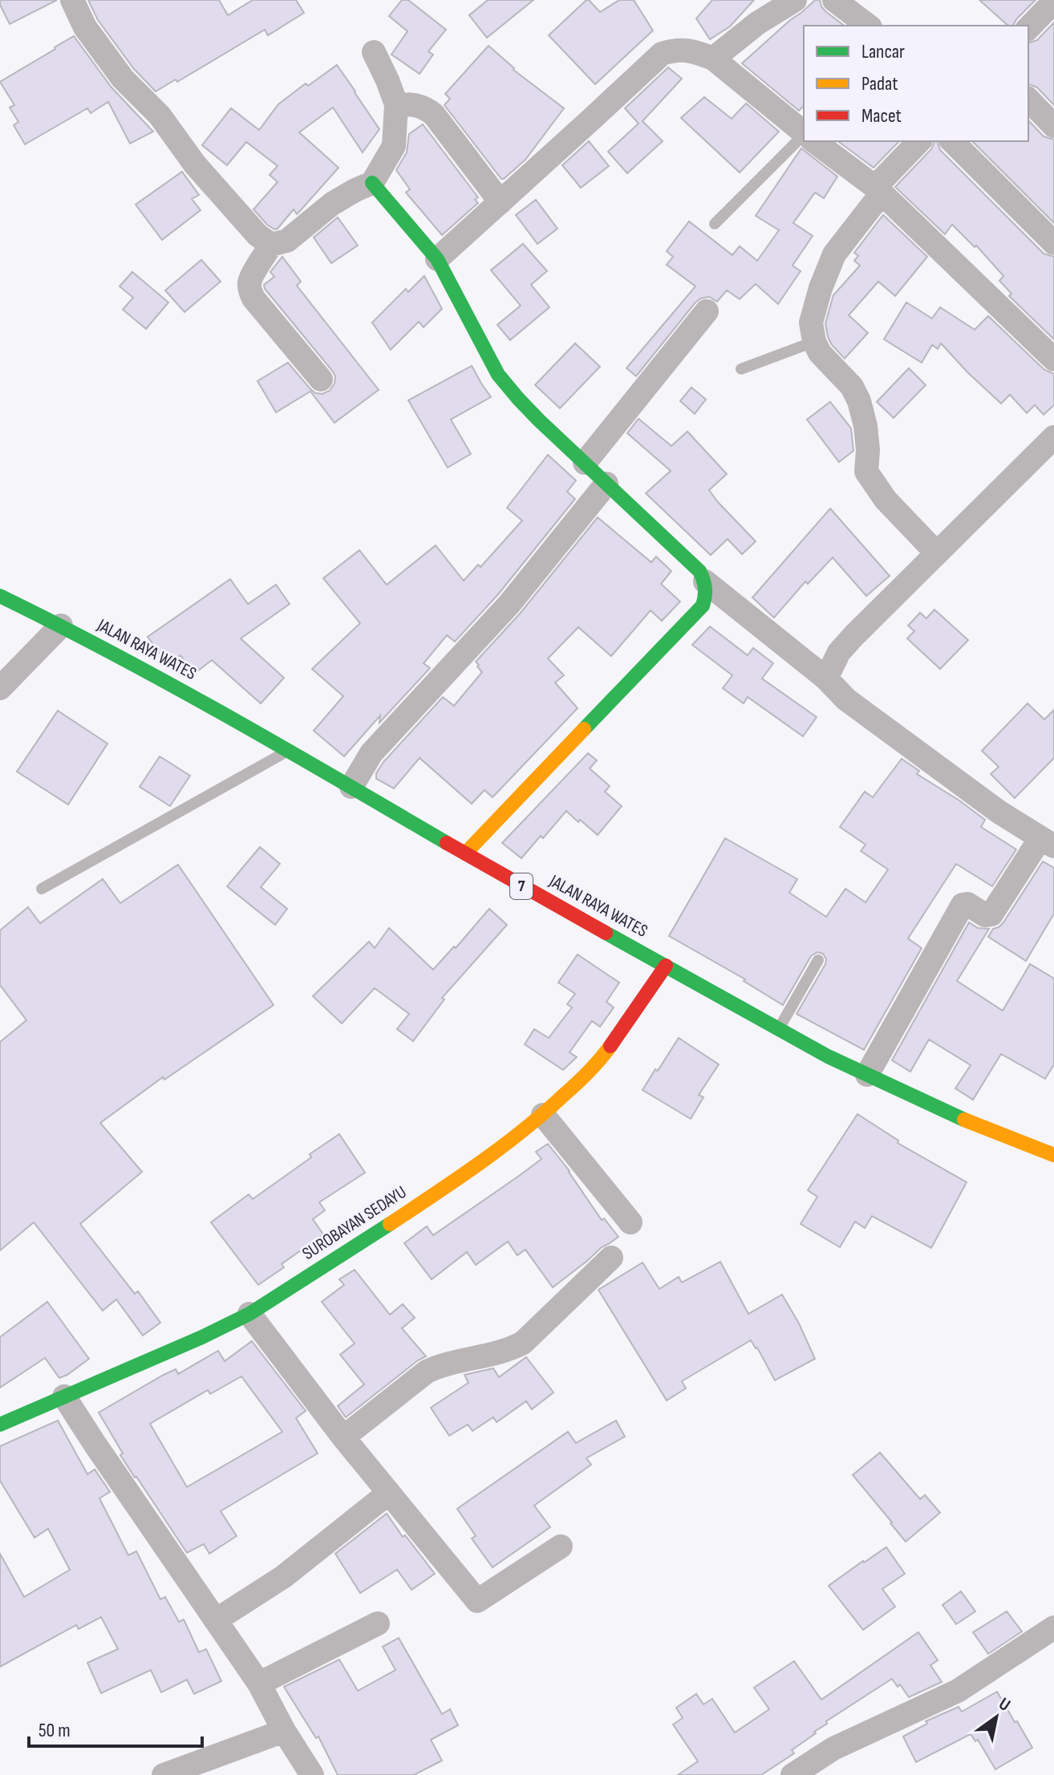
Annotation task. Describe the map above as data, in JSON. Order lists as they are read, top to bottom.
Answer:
{
  "streets": {
    "main road": ["JALAN RAYA WATES", "7", "SUROBAYAN SEDAYU"]
  },
  "crossings": [
    ["JALAN RAYA WATES", "SUROBAYAN SEDAYU"]
  ],
  "legend": ["Lancar", "Padat", "Macet"],
  "scale_bar": "50 m",
  "north": "top right"
}
